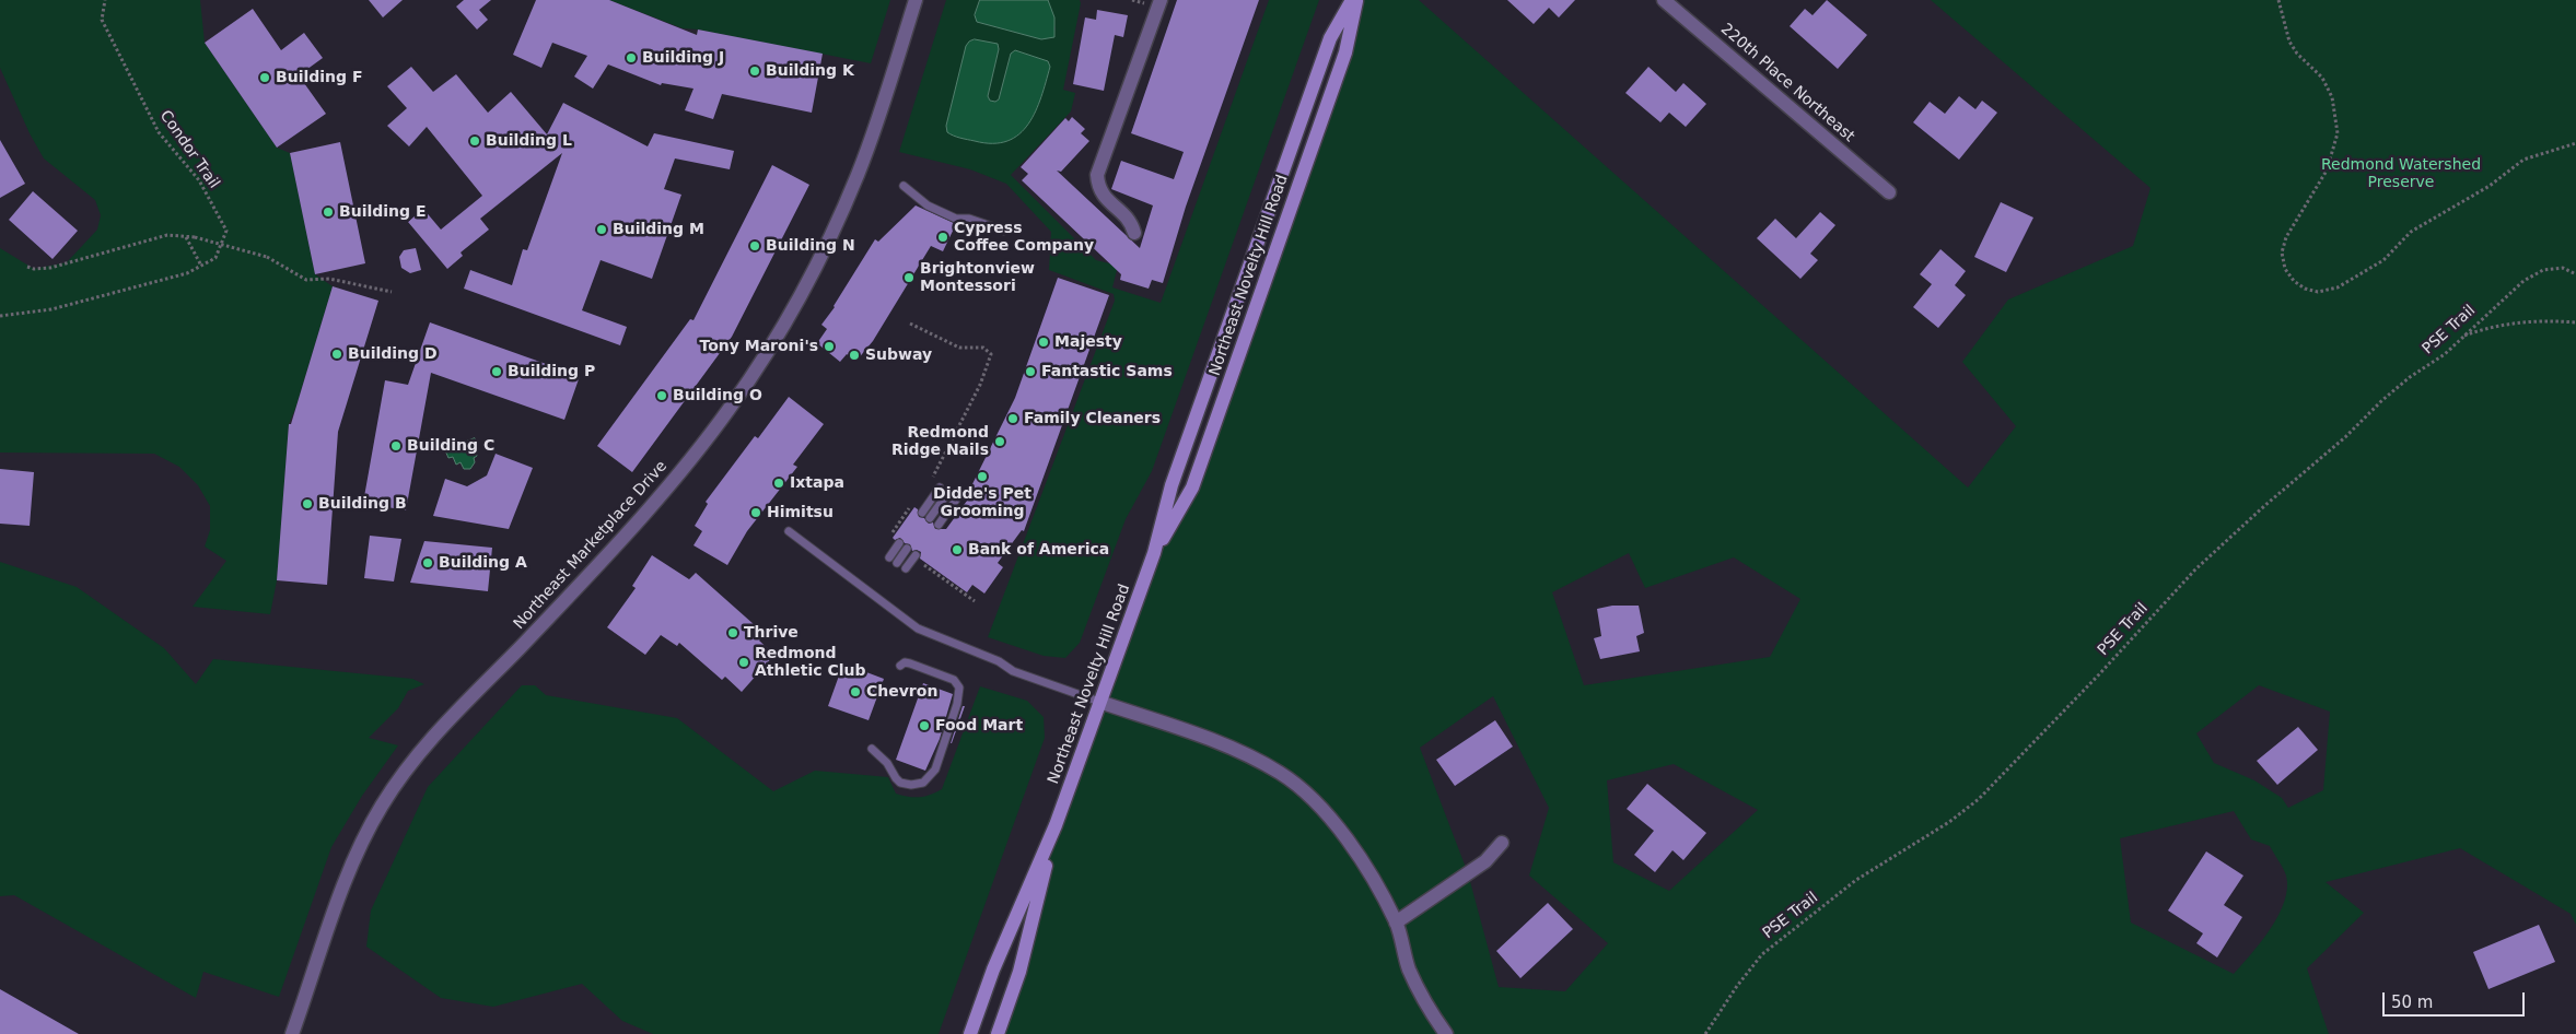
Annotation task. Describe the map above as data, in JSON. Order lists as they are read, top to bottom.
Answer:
{
  "streets": {
    "main road": ["Northeast Novelty Hill Road"],
    "street": ["220th Place Northeast", "Northeast Marketplace Drive"],
    "path": ["Condor Trail", "PSE Trail"]
  },
  "parks": ["Redmond Watershed Preserve"],
  "places": [
    "Building J",
    "Building K",
    "Building F",
    "Building L",
    "Building E",
    "Building M",
    "Cypress Coffee Company",
    "Building N",
    "Brightonview Montessori",
    "Majesty",
    "Tony Maroni's",
    "Building D",
    "Subway",
    "Building P",
    "Fantastic Sams",
    "Building O",
    "Family Cleaners",
    "Redmond Ridge Nails",
    "Building C",
    "Didde's Pet Grooming",
    "Ixtapa",
    "Building B",
    "Himitsu",
    "Bank of America",
    "Building A",
    "Thrive",
    "Redmond Athletic Club",
    "Chevron",
    "Food Mart"
  ],
  "scale_bar": "50 m"
}
